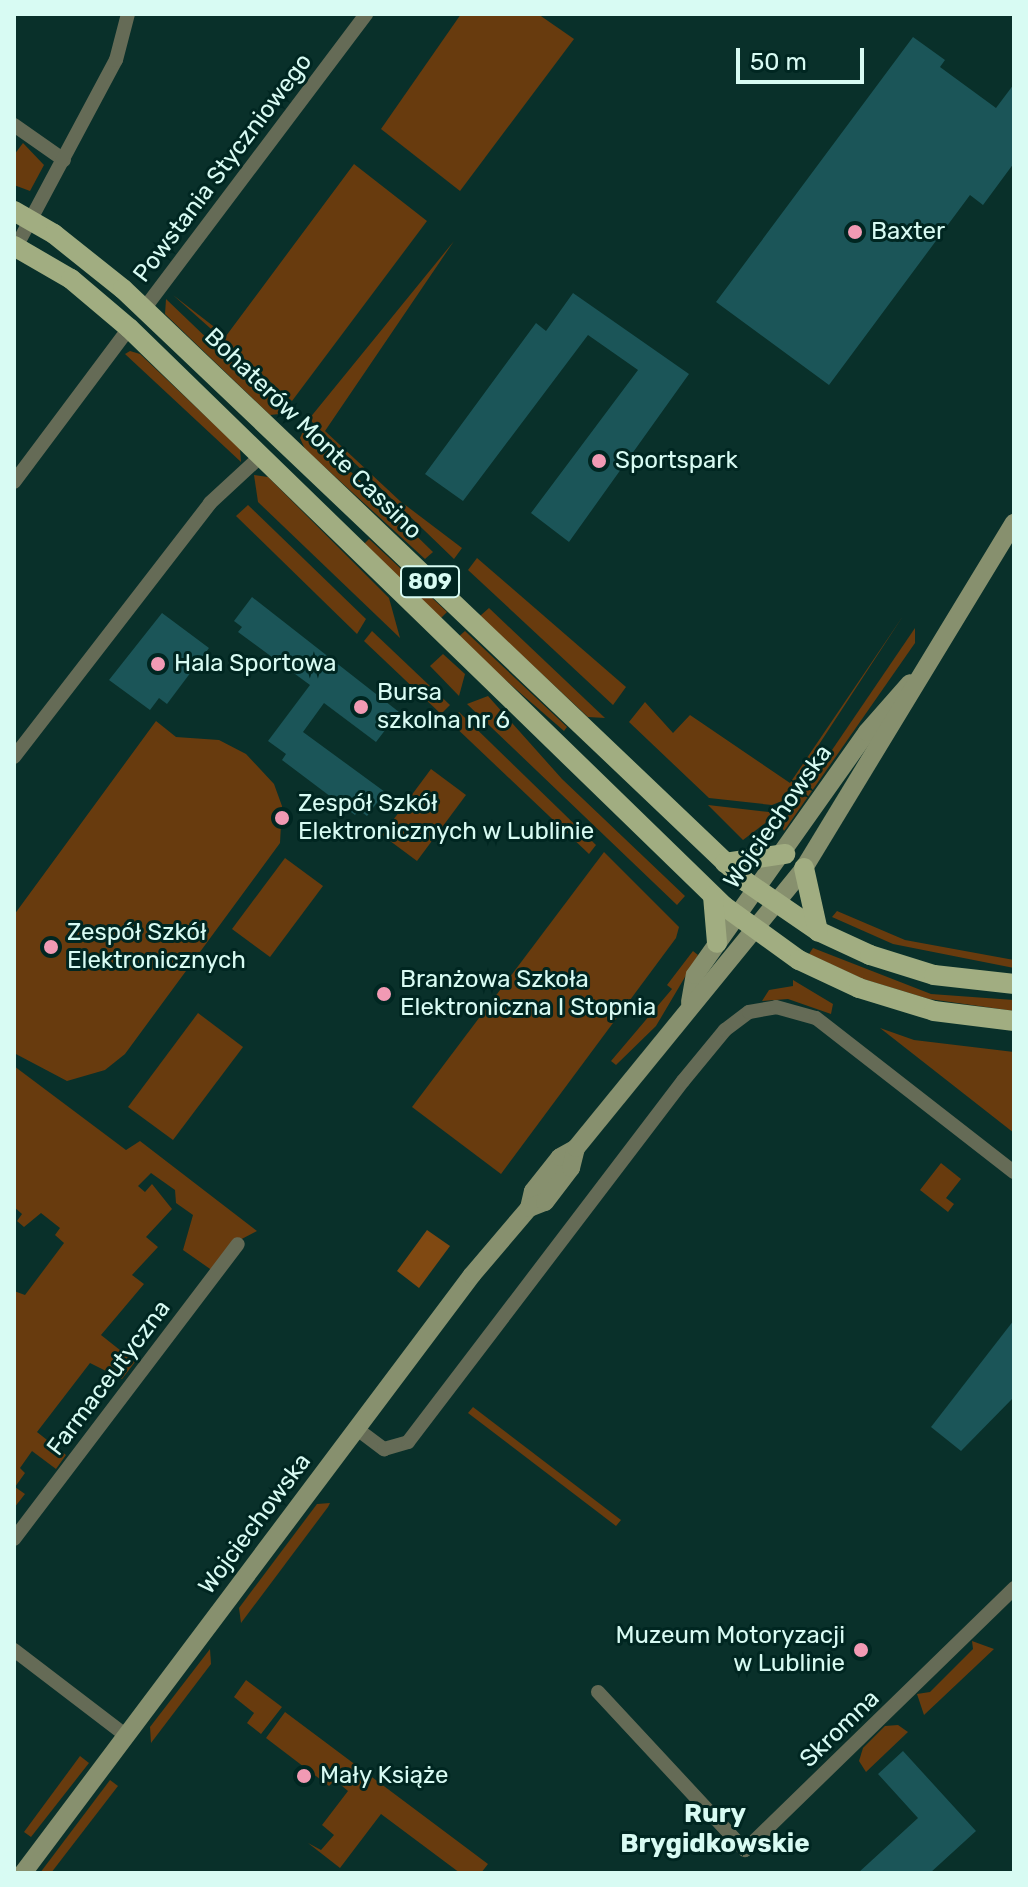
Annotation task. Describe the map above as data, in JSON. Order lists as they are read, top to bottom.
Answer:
{
  "streets": {
    "main road": ["Bohaterów Monte Cassino", "809"],
    "street": [
      "Powstania Styczniowego",
      "Wojciechowska",
      "Farmaceutyczna",
      "Skromna"
    ]
  },
  "crossings": [
    ["Powstania Styczniowego", "Bohaterów Monte Cassino"],
    ["Bohaterów Monte Cassino", "809"],
    ["Bohaterów Monte Cassino", "Wojciechowska"],
    ["809", "Wojciechowska"]
  ],
  "districts": ["Rury Brygidkowskie"],
  "places": [
    "Baxter",
    "Sportspark",
    "Hala Sportowa",
    "Bursa szkolna nr 6",
    "Zespół Szkół Elektronicznych w Lublinie",
    "Zespół Szkół Elektronicznych",
    "Branżowa Szkoła Elektroniczna I Stopnia",
    "Muzeum Motoryzacji w Lublinie",
    "Mały Książe"
  ],
  "scale_bar": "50 m"
}
